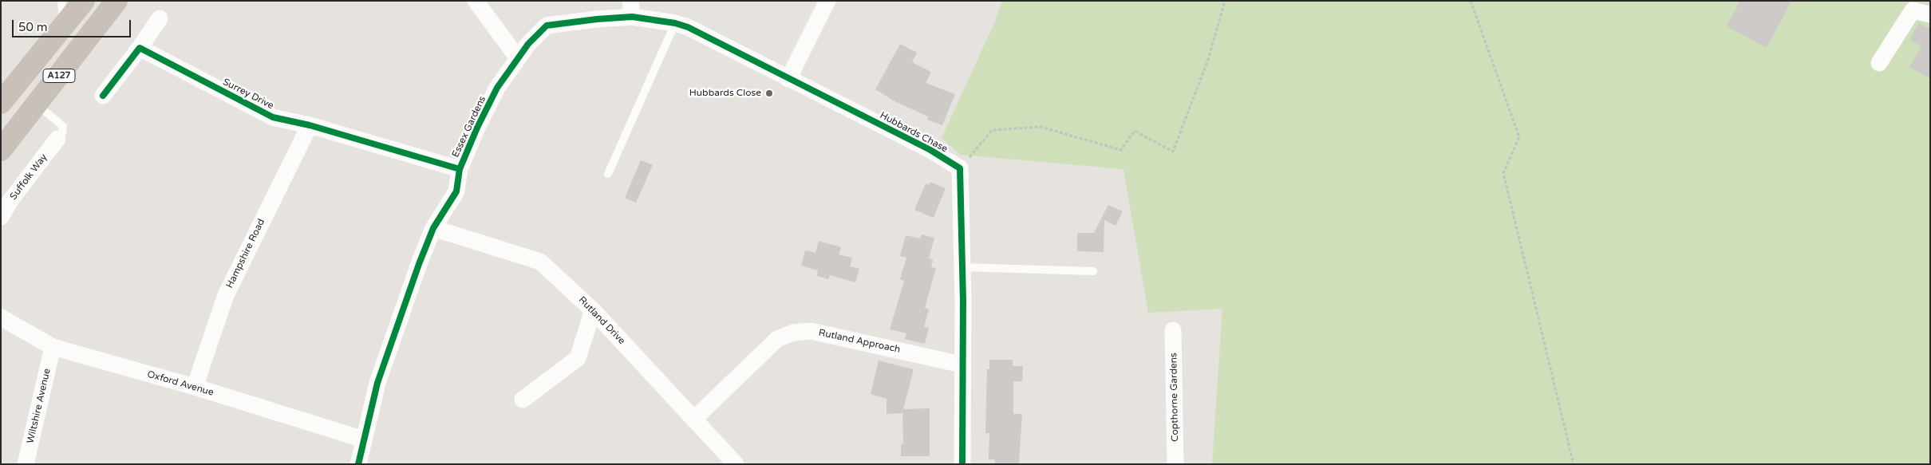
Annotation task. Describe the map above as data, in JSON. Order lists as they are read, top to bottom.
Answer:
{
  "streets": {
    "highway": ["A127"],
    "street": [
      "Surrey Drive",
      "Essex Gardens",
      "Hubbards Chase",
      "Suffolk Way",
      "Hampshire Road",
      "Rutland Drive",
      "Rutland Approach",
      "Oxford Avenue",
      "Copthorne Gardens",
      "Wiltshire Avenue"
    ]
  },
  "crossings": [
    ["Surrey Drive", "Essex Gardens"],
    ["Surrey Drive", "Hampshire Road"],
    ["Essex Gardens", "Hubbards Chase"],
    ["Essex Gardens", "Rutland Drive"],
    ["Essex Gardens", "Oxford Avenue"],
    ["Hampshire Road", "Oxford Avenue"],
    ["Rutland Drive", "Rutland Approach"],
    ["Oxford Avenue", "Wiltshire Avenue"]
  ],
  "places": ["Hubbards Close"],
  "scale_bar": "50 m"
}
